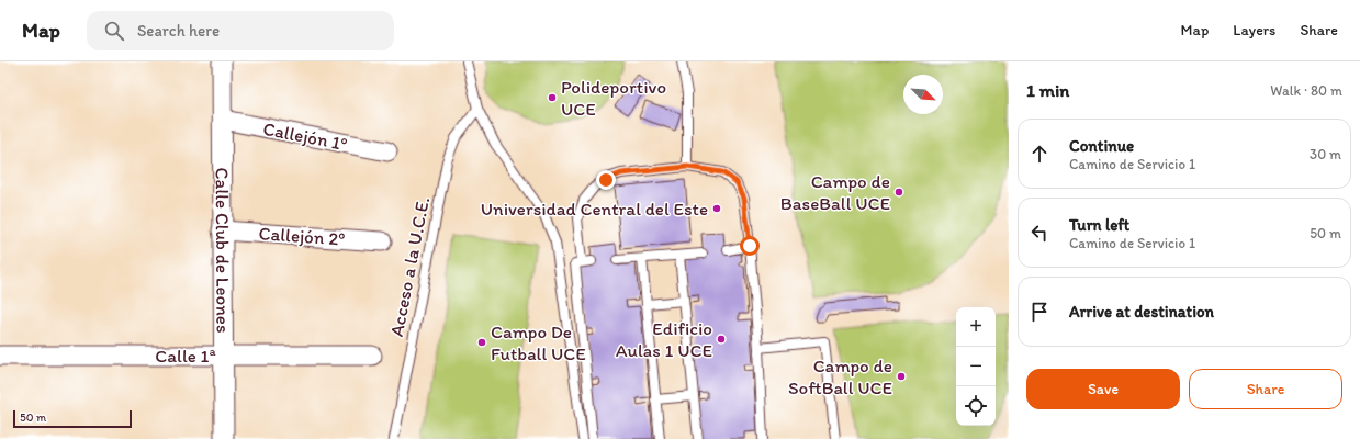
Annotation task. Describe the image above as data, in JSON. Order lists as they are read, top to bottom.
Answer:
{
  "streets": {
    "street": [
      "Callejón 1º",
      "Callejón 2º",
      "Calle Club de Leones",
      "Calle 1ª"
    ],
    "lane": ["Acceso a la U.C.E."]
  },
  "crossings": [
    ["Callejón 1º", "Calle Club de Leones"],
    ["Callejón 2º", "Calle Club de Leones"],
    ["Calle Club de Leones", "Calle 1ª"]
  ],
  "places": [
    "Polideportivo UCE",
    "Campo de BaseBall UCE",
    "Universidad Central del Este",
    "Edificio Aulas 1 UCE",
    "Campo De Futball UCE",
    "Campo de SoftBall UCE"
  ],
  "scale_bar": "50 m",
  "north": "bottom right",
  "page": {
    "header": "Map",
    "search": "Search here",
    "nav": ["Map", "Layers", "Share"],
    "heading": ["1 min", "Walk · 80 m"],
    "list": [
      ["Continue", "Camino de Servicio 1", "30 m"],
      ["Turn left", "Camino de Servicio 1", "50 m"],
      "Arrive at destination"
    ],
    "map_buttons": ["+", "−"],
    "buttons": ["Save", "Share"],
    "scale": "50 m"
  }
}
